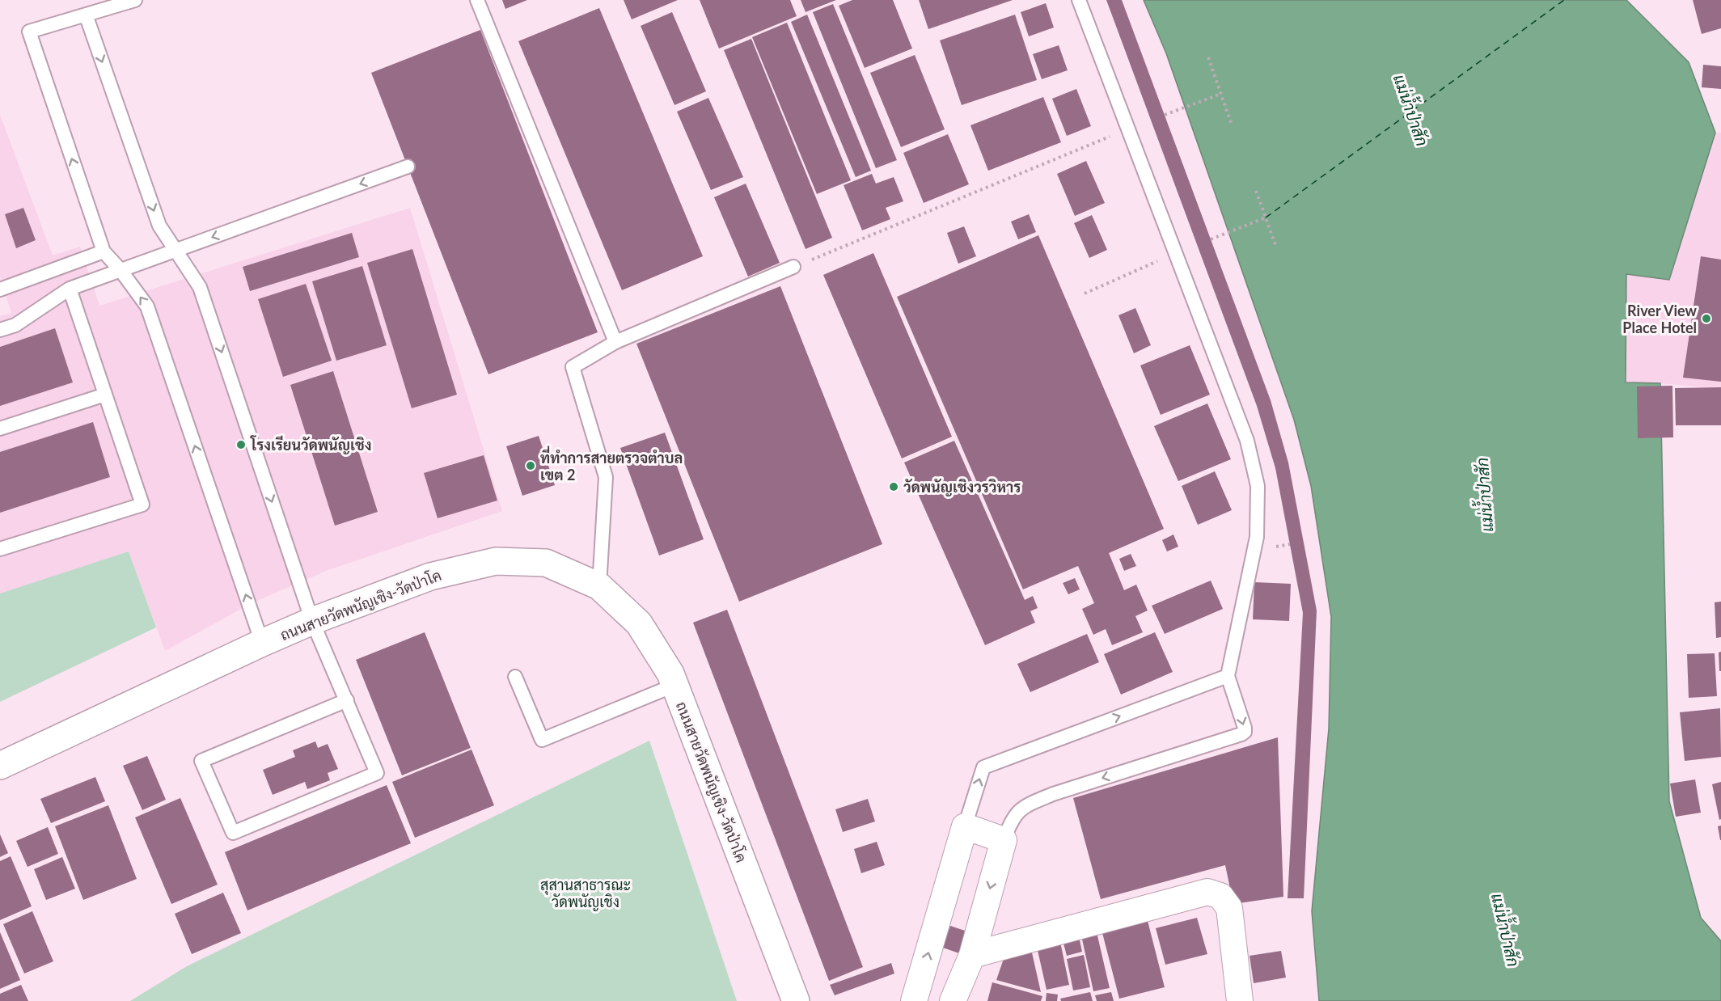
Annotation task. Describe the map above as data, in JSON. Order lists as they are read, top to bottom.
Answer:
{
  "streets": {
    "main road": ["ถนนสายวัดพนัญเชิง-วัดป่าโค"]
  },
  "water": ["แม่น้ำป่าสัก"],
  "parks": ["สุสานสาธารณะ วัดพนัญเชิง"],
  "places": [
    "River View Place Hotel",
    "โรงเรียนวัดพนัญเชิง",
    "ที่ทำการสายตรวจตำบล เขต 2",
    "วัดพนัญเชิงวรวิหาร"
  ]
}
